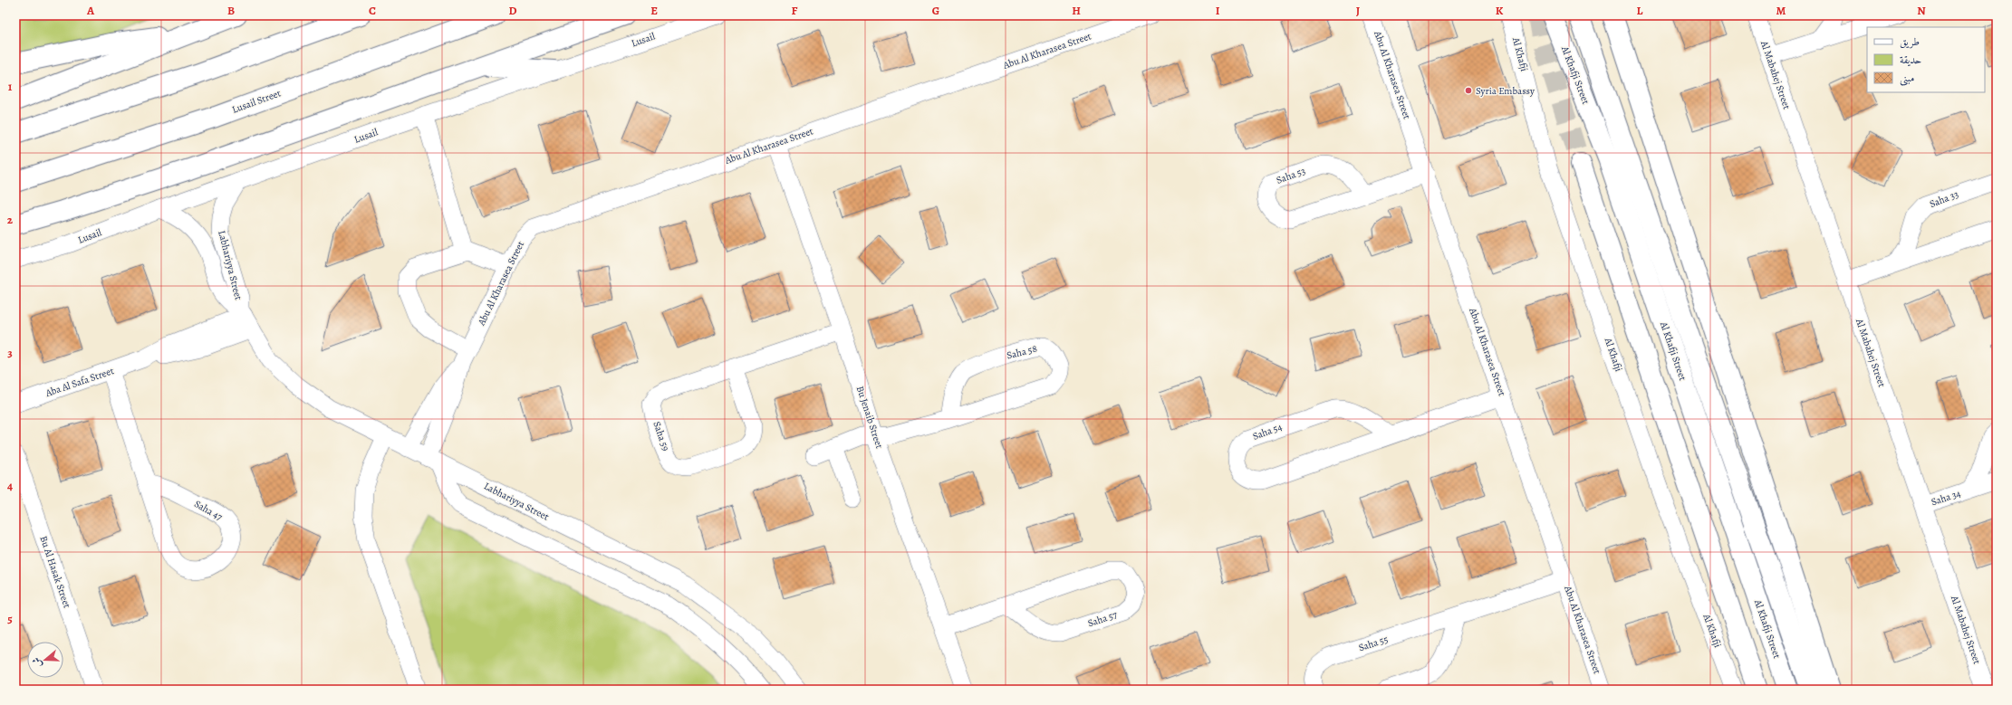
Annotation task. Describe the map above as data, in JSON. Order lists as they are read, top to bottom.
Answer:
{
  "streets": {
    "highway": ["Al Khafji Street", "Lusail Street"],
    "street": [
      "Lusail",
      "Abu Al Kharasea Street",
      "Al Khafji",
      "Al Mabahej Street",
      "Saha 53",
      "Saha 33",
      "Labhariyya Street",
      "Saha 58",
      "Aba Al Safa Street",
      "Bu Jenaib Street",
      "Saha 54",
      "Saha 59",
      "Saha 34",
      "Saha 47",
      "Bu Al Hasak Street",
      "Saha 57",
      "Saha 55"
    ]
  },
  "crossings": [
    ["Lusail", "Labhariyya Street"],
    ["Abu Al Kharasea Street", "Saha 53"],
    ["Abu Al Kharasea Street", "Labhariyya Street"],
    ["Abu Al Kharasea Street", "Bu Jenaib Street"],
    ["Abu Al Kharasea Street", "Saha 54"],
    ["Abu Al Kharasea Street", "Saha 55"],
    ["Al Mabahej Street", "Saha 34"],
    ["Labhariyya Street", "Aba Al Safa Street"],
    ["Saha 58", "Bu Jenaib Street"],
    ["Aba Al Safa Street", "Saha 47"],
    ["Bu Jenaib Street", "Saha 59"],
    ["Bu Jenaib Street", "Saha 57"]
  ],
  "places": ["Syria Embassy"],
  "legend": ["طريق", "حديقة", "مبنى"],
  "north": "left",
  "grid": {
    "columns": [
      "A",
      "B",
      "C",
      "D",
      "E",
      "F",
      "G",
      "H",
      "I",
      "J",
      "K",
      "L",
      "M",
      "N"
    ],
    "rows": [
      "1",
      "2",
      "3",
      "4",
      "5"
    ]
  }
}
